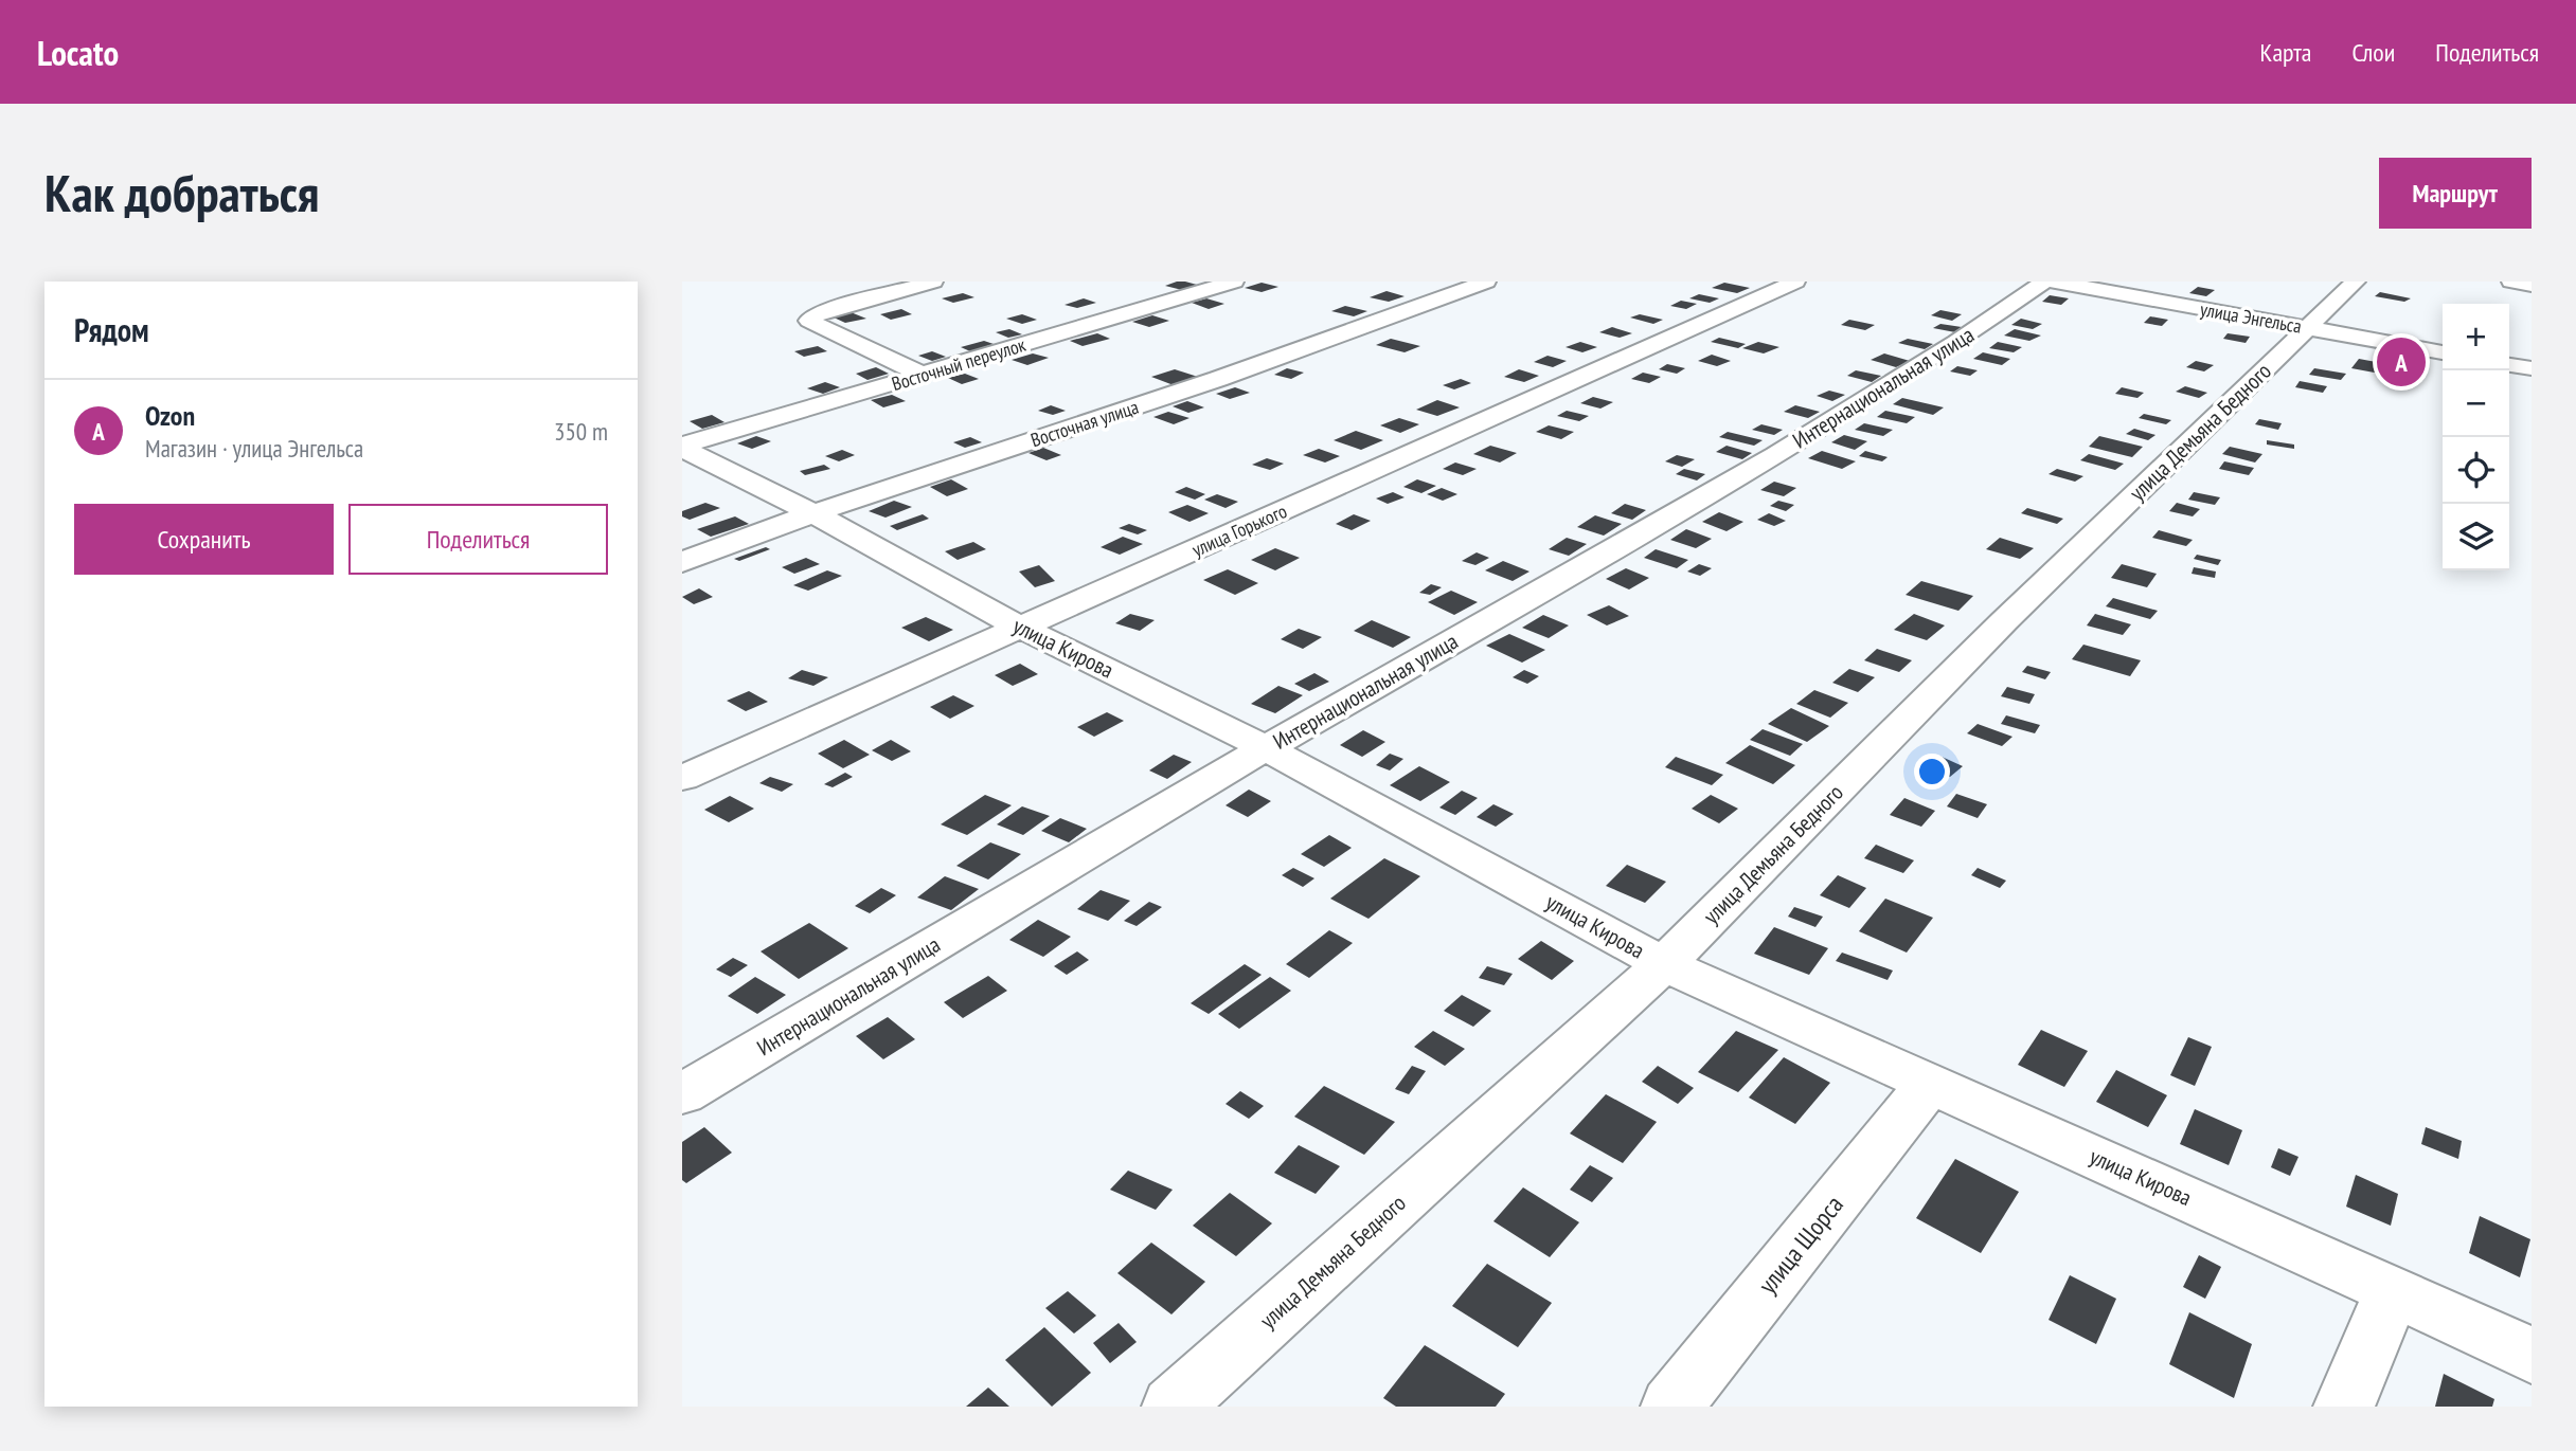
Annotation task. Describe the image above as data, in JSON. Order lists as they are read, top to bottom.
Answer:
{
  "streets": {
    "street": [
      "улица Энгельса",
      "Восточный переулок",
      "Интернациональная улица",
      "Восточная улица",
      "улица Демьяна Бедного",
      "улица Горького",
      "улица Кирова",
      "улица Щорса"
    ]
  },
  "crossings": [
    ["улица Энгельса", "улица Демьяна Бедного"],
    ["Восточный переулок", "улица Кирова"],
    ["Интернациональная улица", "улица Кирова"],
    ["Восточная улица", "улица Кирова"],
    ["улица Демьяна Бедного", "улица Кирова"],
    ["улица Горького", "улица Кирова"],
    ["улица Кирова", "улица Щорса"]
  ],
  "page": {
    "header": "Locato",
    "nav": ["Карта", "Слои", "Поделиться"],
    "buttons": [
      "Маршрут",
      ["Сохранить", "Поделиться"]
    ],
    "title": "Как добраться",
    "heading": "Рядом",
    "map_buttons": ["+", "−"],
    "pins": "A",
    "list": [
      {
        "mark": "A",
        "name": "Ozon",
        "note": "Магазин · улица Энгельса",
        "value": "350 m"
      }
    ]
  }
}
